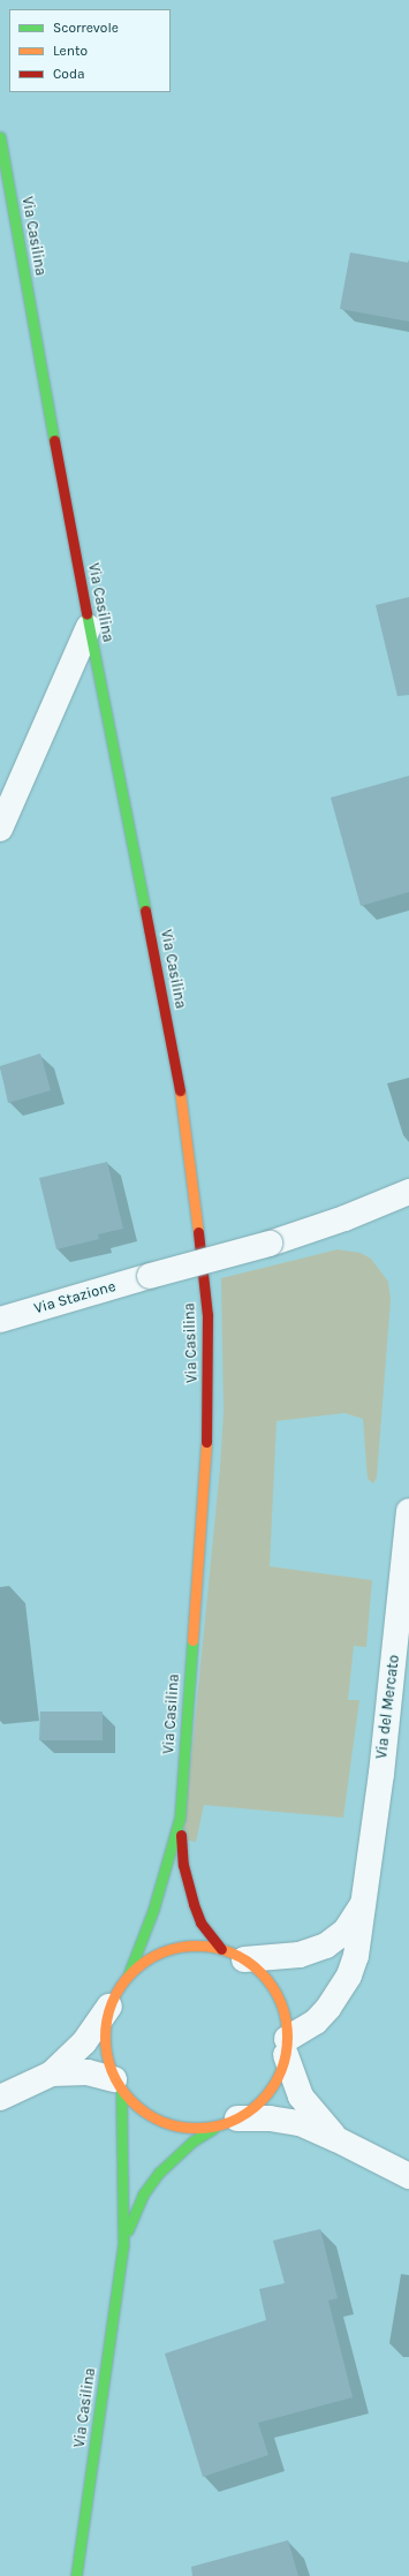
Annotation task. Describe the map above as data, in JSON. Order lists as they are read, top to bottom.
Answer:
{
  "streets": {
    "main road": ["Via Casilina"],
    "street": ["Via Stazione", "Via del Mercato"]
  },
  "crossings": [
    ["Via Casilina", "Via del Mercato"]
  ],
  "legend": ["Scorrevole", "Lento", "Coda"]
}
